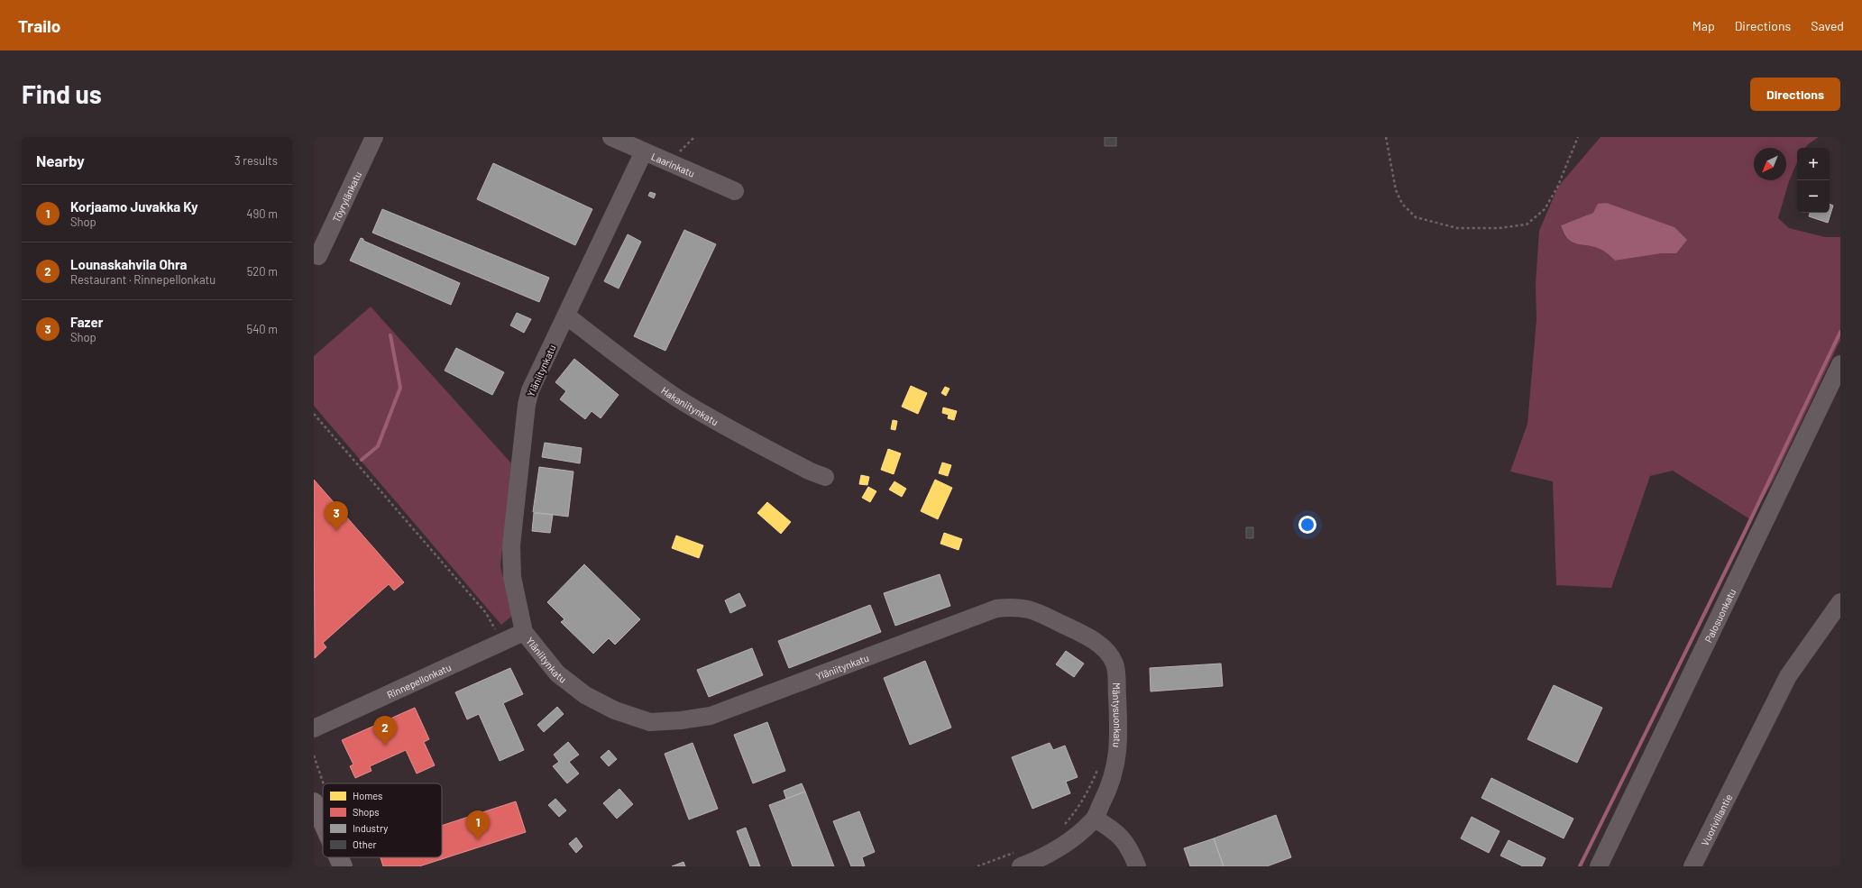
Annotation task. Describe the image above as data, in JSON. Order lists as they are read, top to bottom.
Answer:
{
  "streets": {
    "street": [
      "Laarinkatu",
      "Töyrylänkatu",
      "Yläniitynkatu",
      "Hakaniitynkatu",
      "Palosuonkatu",
      "Rinnepellonkatu",
      "Mäntysuonkatu",
      "Vuorivillantie"
    ]
  },
  "crossings": [
    ["Laarinkatu", "Yläniitynkatu"],
    ["Yläniitynkatu", "Hakaniitynkatu"],
    ["Yläniitynkatu", "Rinnepellonkatu"],
    ["Yläniitynkatu", "Mäntysuonkatu"]
  ],
  "legend": [
    "Homes",
    "Shops",
    "Industry",
    "Other"
  ],
  "north": "bottom left",
  "page": {
    "header": "Trailo",
    "nav": ["Map", "Directions", "Saved"],
    "buttons": "Directions",
    "title": "Find us",
    "heading": ["Nearby", "3 results"],
    "map_buttons": ["+", "−"],
    "list": [
      {
        "mark": "1",
        "name": "Korjaamo Juvakka Ky",
        "note": "Shop",
        "value": "490 m"
      },
      {
        "mark": "2",
        "name": "Lounaskahvila Ohra",
        "note": "Restaurant · Rinnepellonkatu",
        "value": "520 m"
      },
      {
        "mark": "3",
        "name": "Fazer",
        "note": "Shop",
        "value": "540 m"
      }
    ],
    "pins": ["3", "2", "1"]
  }
}
